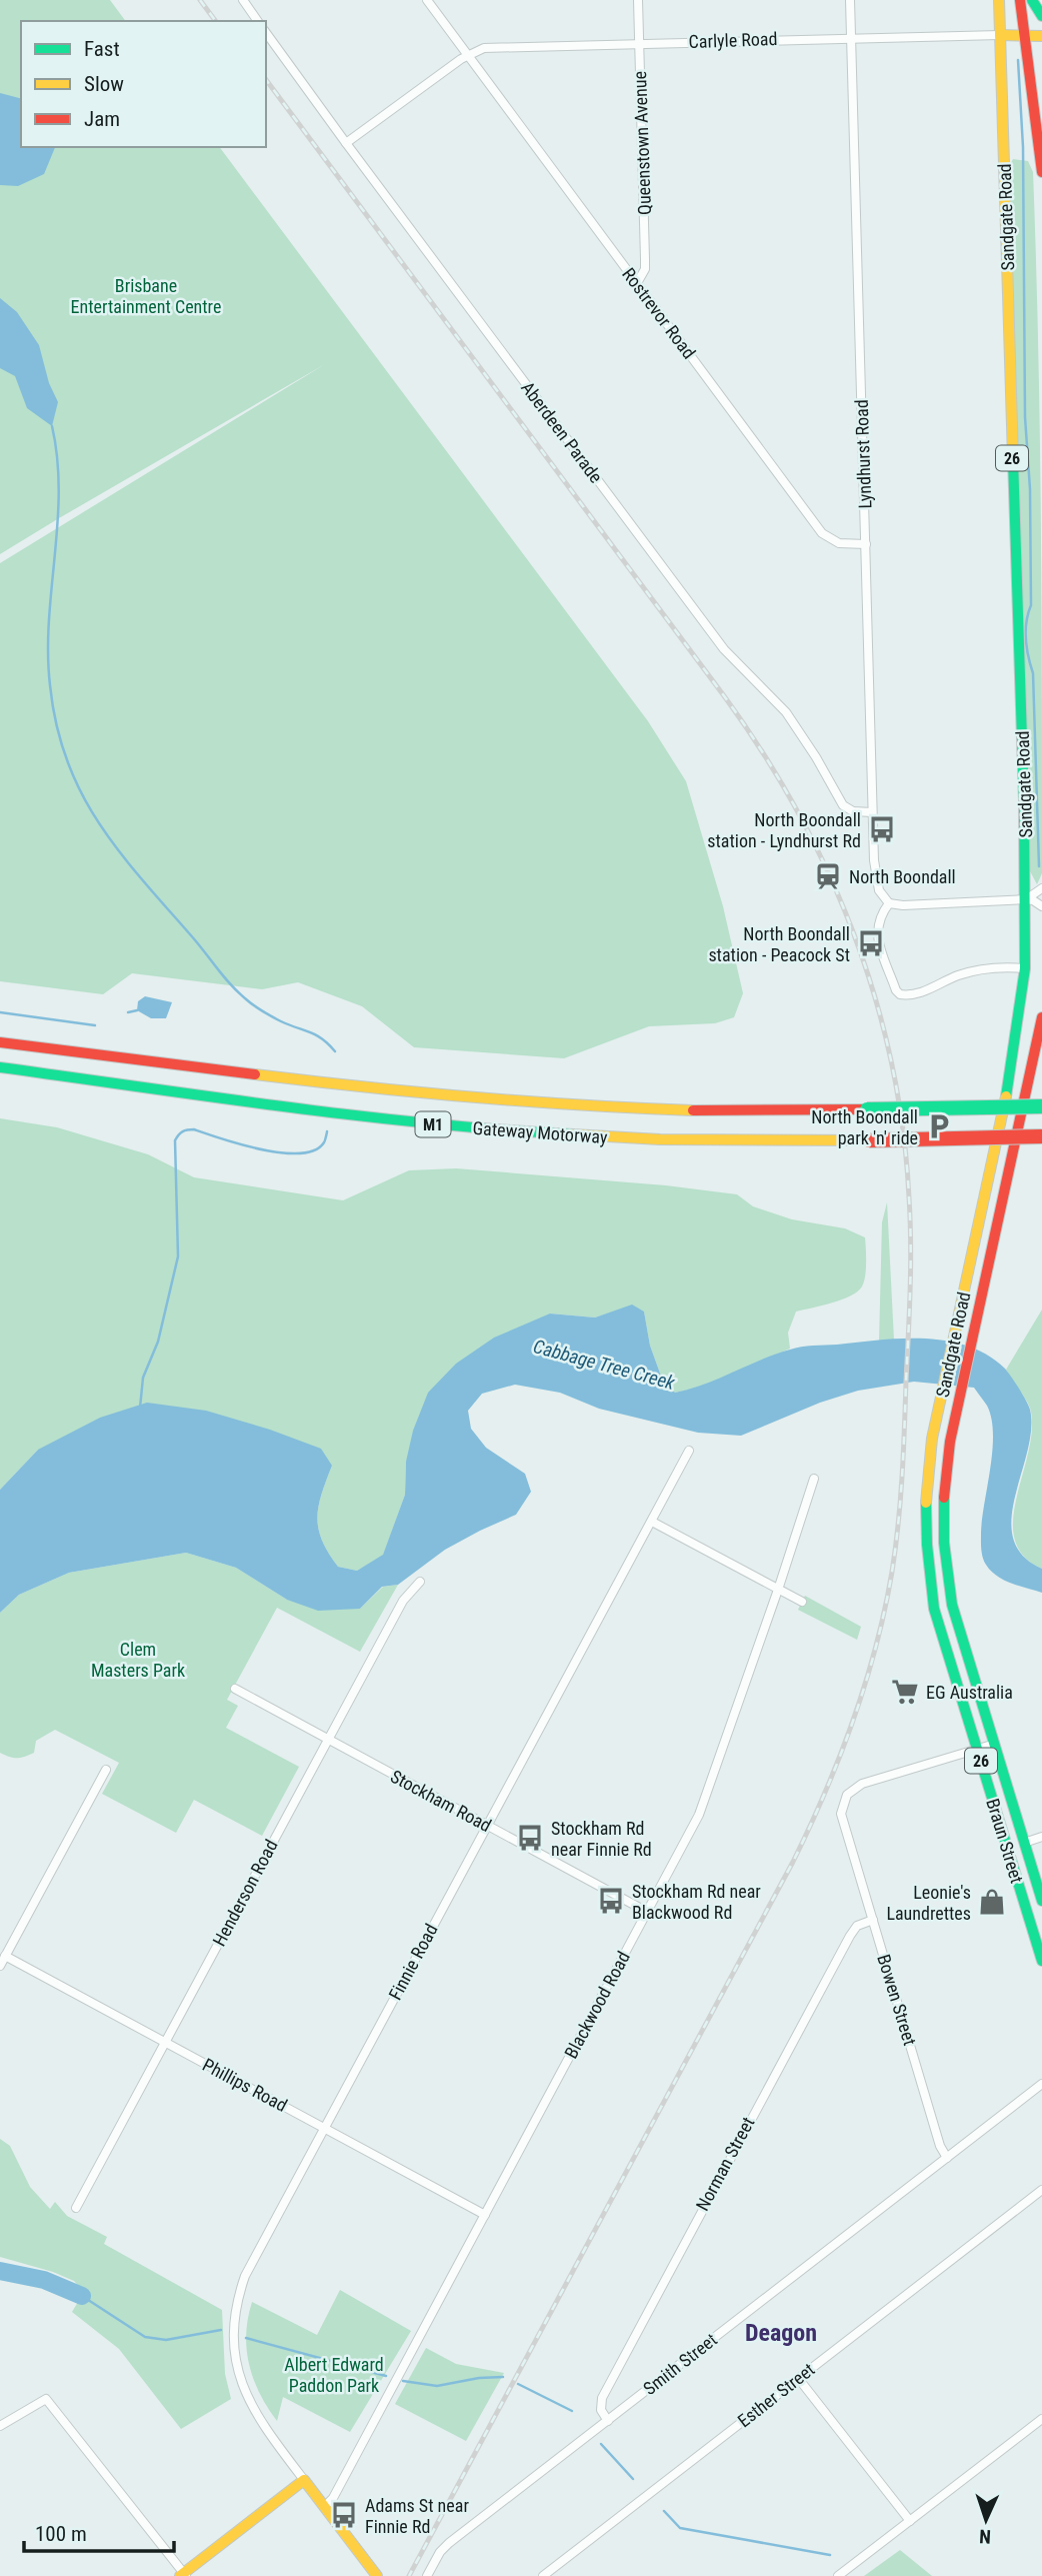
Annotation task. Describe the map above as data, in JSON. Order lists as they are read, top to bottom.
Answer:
{
  "streets": {
    "main road": [
      "Sandgate Road",
      "26",
      "M1",
      "Gateway Motorway",
      "Braun Street"
    ],
    "street": [
      "Carlyle Road",
      "Queenstown Avenue",
      "Rostrevor Road",
      "Aberdeen Parade",
      "Lyndhurst Road",
      "Stockham Road",
      "Henderson Road",
      "Finnie Road",
      "Bowen Street",
      "Blackwood Road",
      "Phillips Road",
      "Norman Street",
      "Smith Street",
      "Esther Street"
    ]
  },
  "crossings": [
    ["Carlyle Road", "Queenstown Avenue"],
    ["Carlyle Road", "Sandgate Road"],
    ["Carlyle Road", "Rostrevor Road"],
    ["Carlyle Road", "Lyndhurst Road"],
    ["Queenstown Avenue", "Rostrevor Road"],
    ["Sandgate Road", "Braun Street"],
    ["Rostrevor Road", "Lyndhurst Road"],
    ["Aberdeen Parade", "Lyndhurst Road"],
    ["Stockham Road", "Henderson Road"],
    ["Stockham Road", "Finnie Road"],
    ["Stockham Road", "Blackwood Road"],
    ["Braun Street", "Bowen Street"],
    ["Henderson Road", "Phillips Road"],
    ["Finnie Road", "Phillips Road"],
    ["Bowen Street", "Norman Street"],
    ["Bowen Street", "Smith Street"],
    ["Blackwood Road", "Phillips Road"],
    ["Norman Street", "Smith Street"]
  ],
  "districts": ["Deagon"],
  "water": ["Cabbage Tree Creek"],
  "parks": ["Brisbane Entertainment Centre", "Clem Masters Park", "Albert Edward Paddon Park"],
  "places": {
    "bus stop": [
      "North Boondall station - Lyndhurst Rd",
      "North Boondall station - Peacock St",
      "Stockham Rd near Finnie Rd",
      "Stockham Rd near Blackwood Rd",
      "Adams St near Finnie Rd"
    ],
    "station": ["North Boondall"],
    "parking": ["North Boondall park 'n' ride"],
    "supermarket": ["EG Australia"],
    "shop": ["Leonie's Laundrettes"]
  },
  "legend": ["Fast", "Slow", "Jam"],
  "scale_bar": "100 m",
  "north": "bottom"
}
